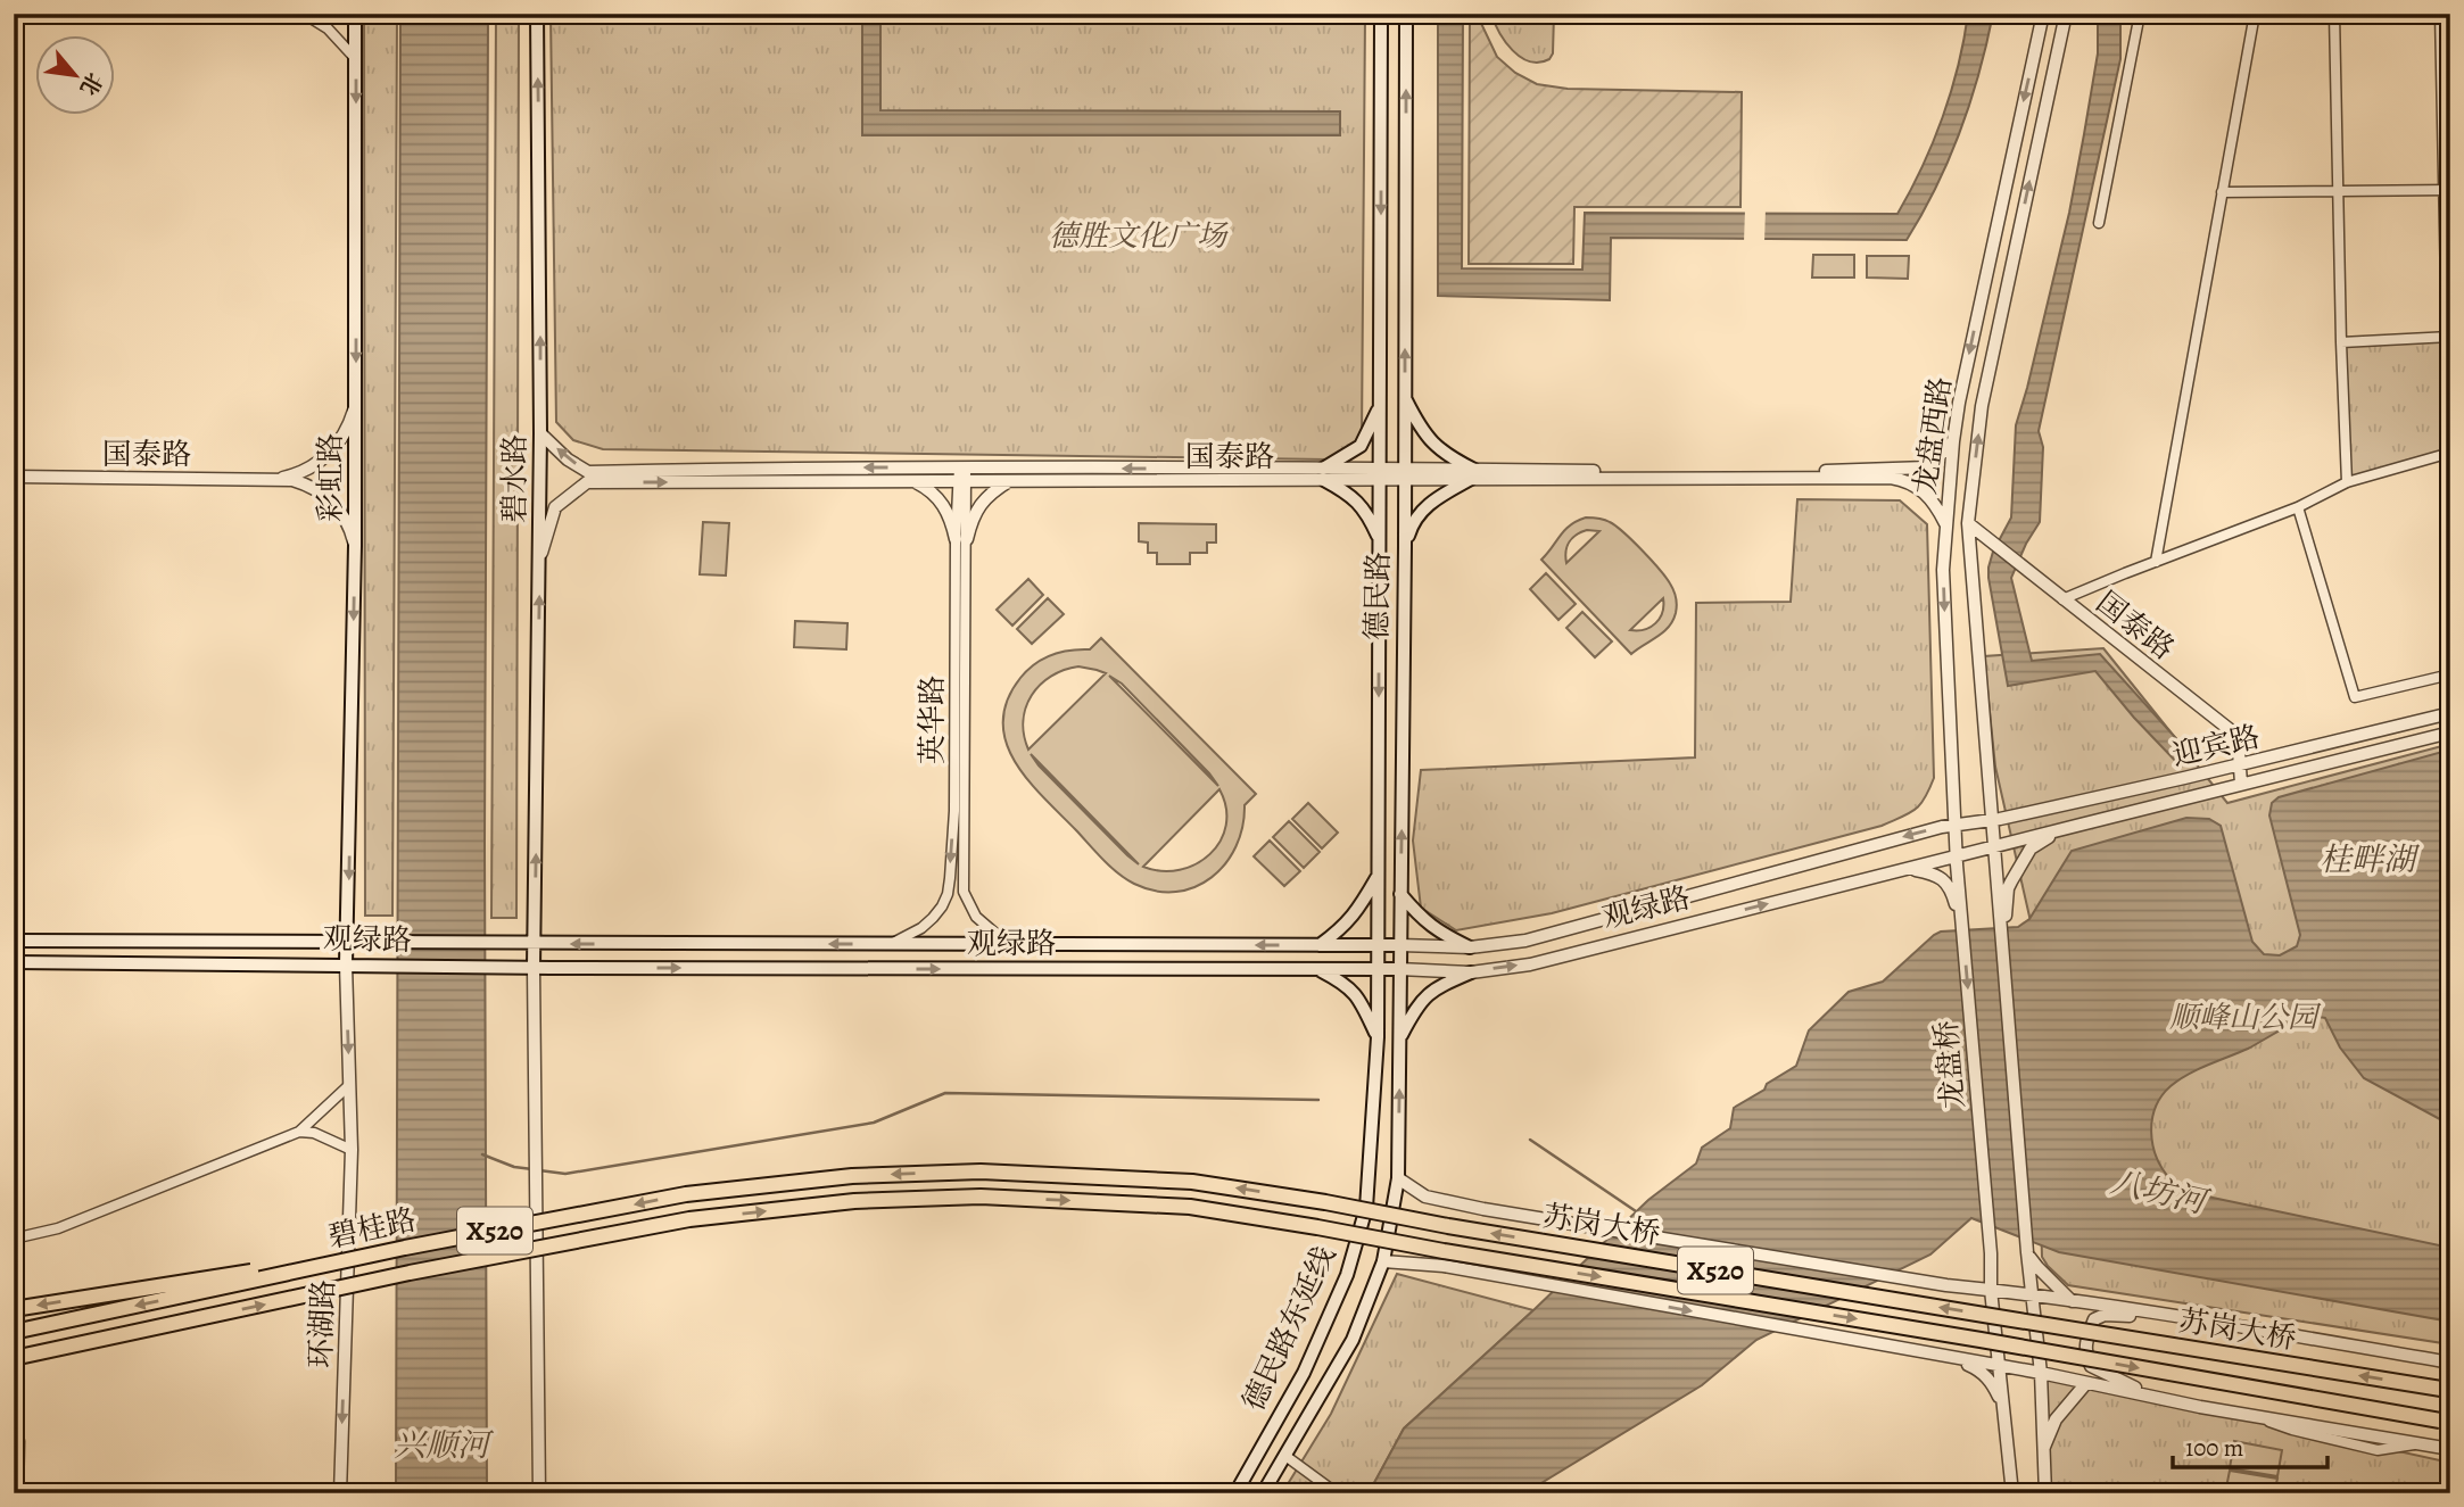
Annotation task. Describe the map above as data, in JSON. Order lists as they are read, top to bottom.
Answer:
{
  "streets": {
    "highway": ["苏岗大桥", "碧桂路", "X520"],
    "main road": [
      "彩虹路",
      "碧水路",
      "德民路",
      "观绿路",
      "德民路东延线"
    ],
    "street": [
      "龙盘西路",
      "国泰路",
      "英华路",
      "迎宾路",
      "龙盘桥",
      "环湖路"
    ]
  },
  "crossings": [
    ["龙盘西路", "国泰路"],
    ["龙盘西路", "迎宾路"],
    ["龙盘西路", "观绿路"],
    ["龙盘西路", "龙盘桥"],
    ["国泰路", "彩虹路"],
    ["国泰路", "碧水路"],
    ["国泰路", "德民路"],
    ["国泰路", "英华路"],
    ["国泰路", "迎宾路"],
    ["国泰路", "观绿路"],
    ["国泰路", "德民路东延线"],
    ["彩虹路", "观绿路"],
    ["彩虹路", "环湖路"],
    ["碧水路", "观绿路"],
    ["德民路", "观绿路"],
    ["德民路", "德民路东延线"],
    ["英华路", "观绿路"],
    ["迎宾路", "观绿路"],
    ["迎宾路", "龙盘桥"],
    ["观绿路", "龙盘桥"],
    ["观绿路", "环湖路"],
    ["观绿路", "德民路东延线"],
    ["苏岗大桥", "碧桂路"]
  ],
  "one_way": [
    "彩虹路",
    "碧水路",
    "德民路",
    "环湖路",
    "德民路东延线"
  ],
  "water": ["桂畔湖", "八坊河", "兴顺河"],
  "parks": ["德胜文化广场", "顺峰山公园"],
  "scale_bar": "100 m",
  "north": "bottom right"
}
